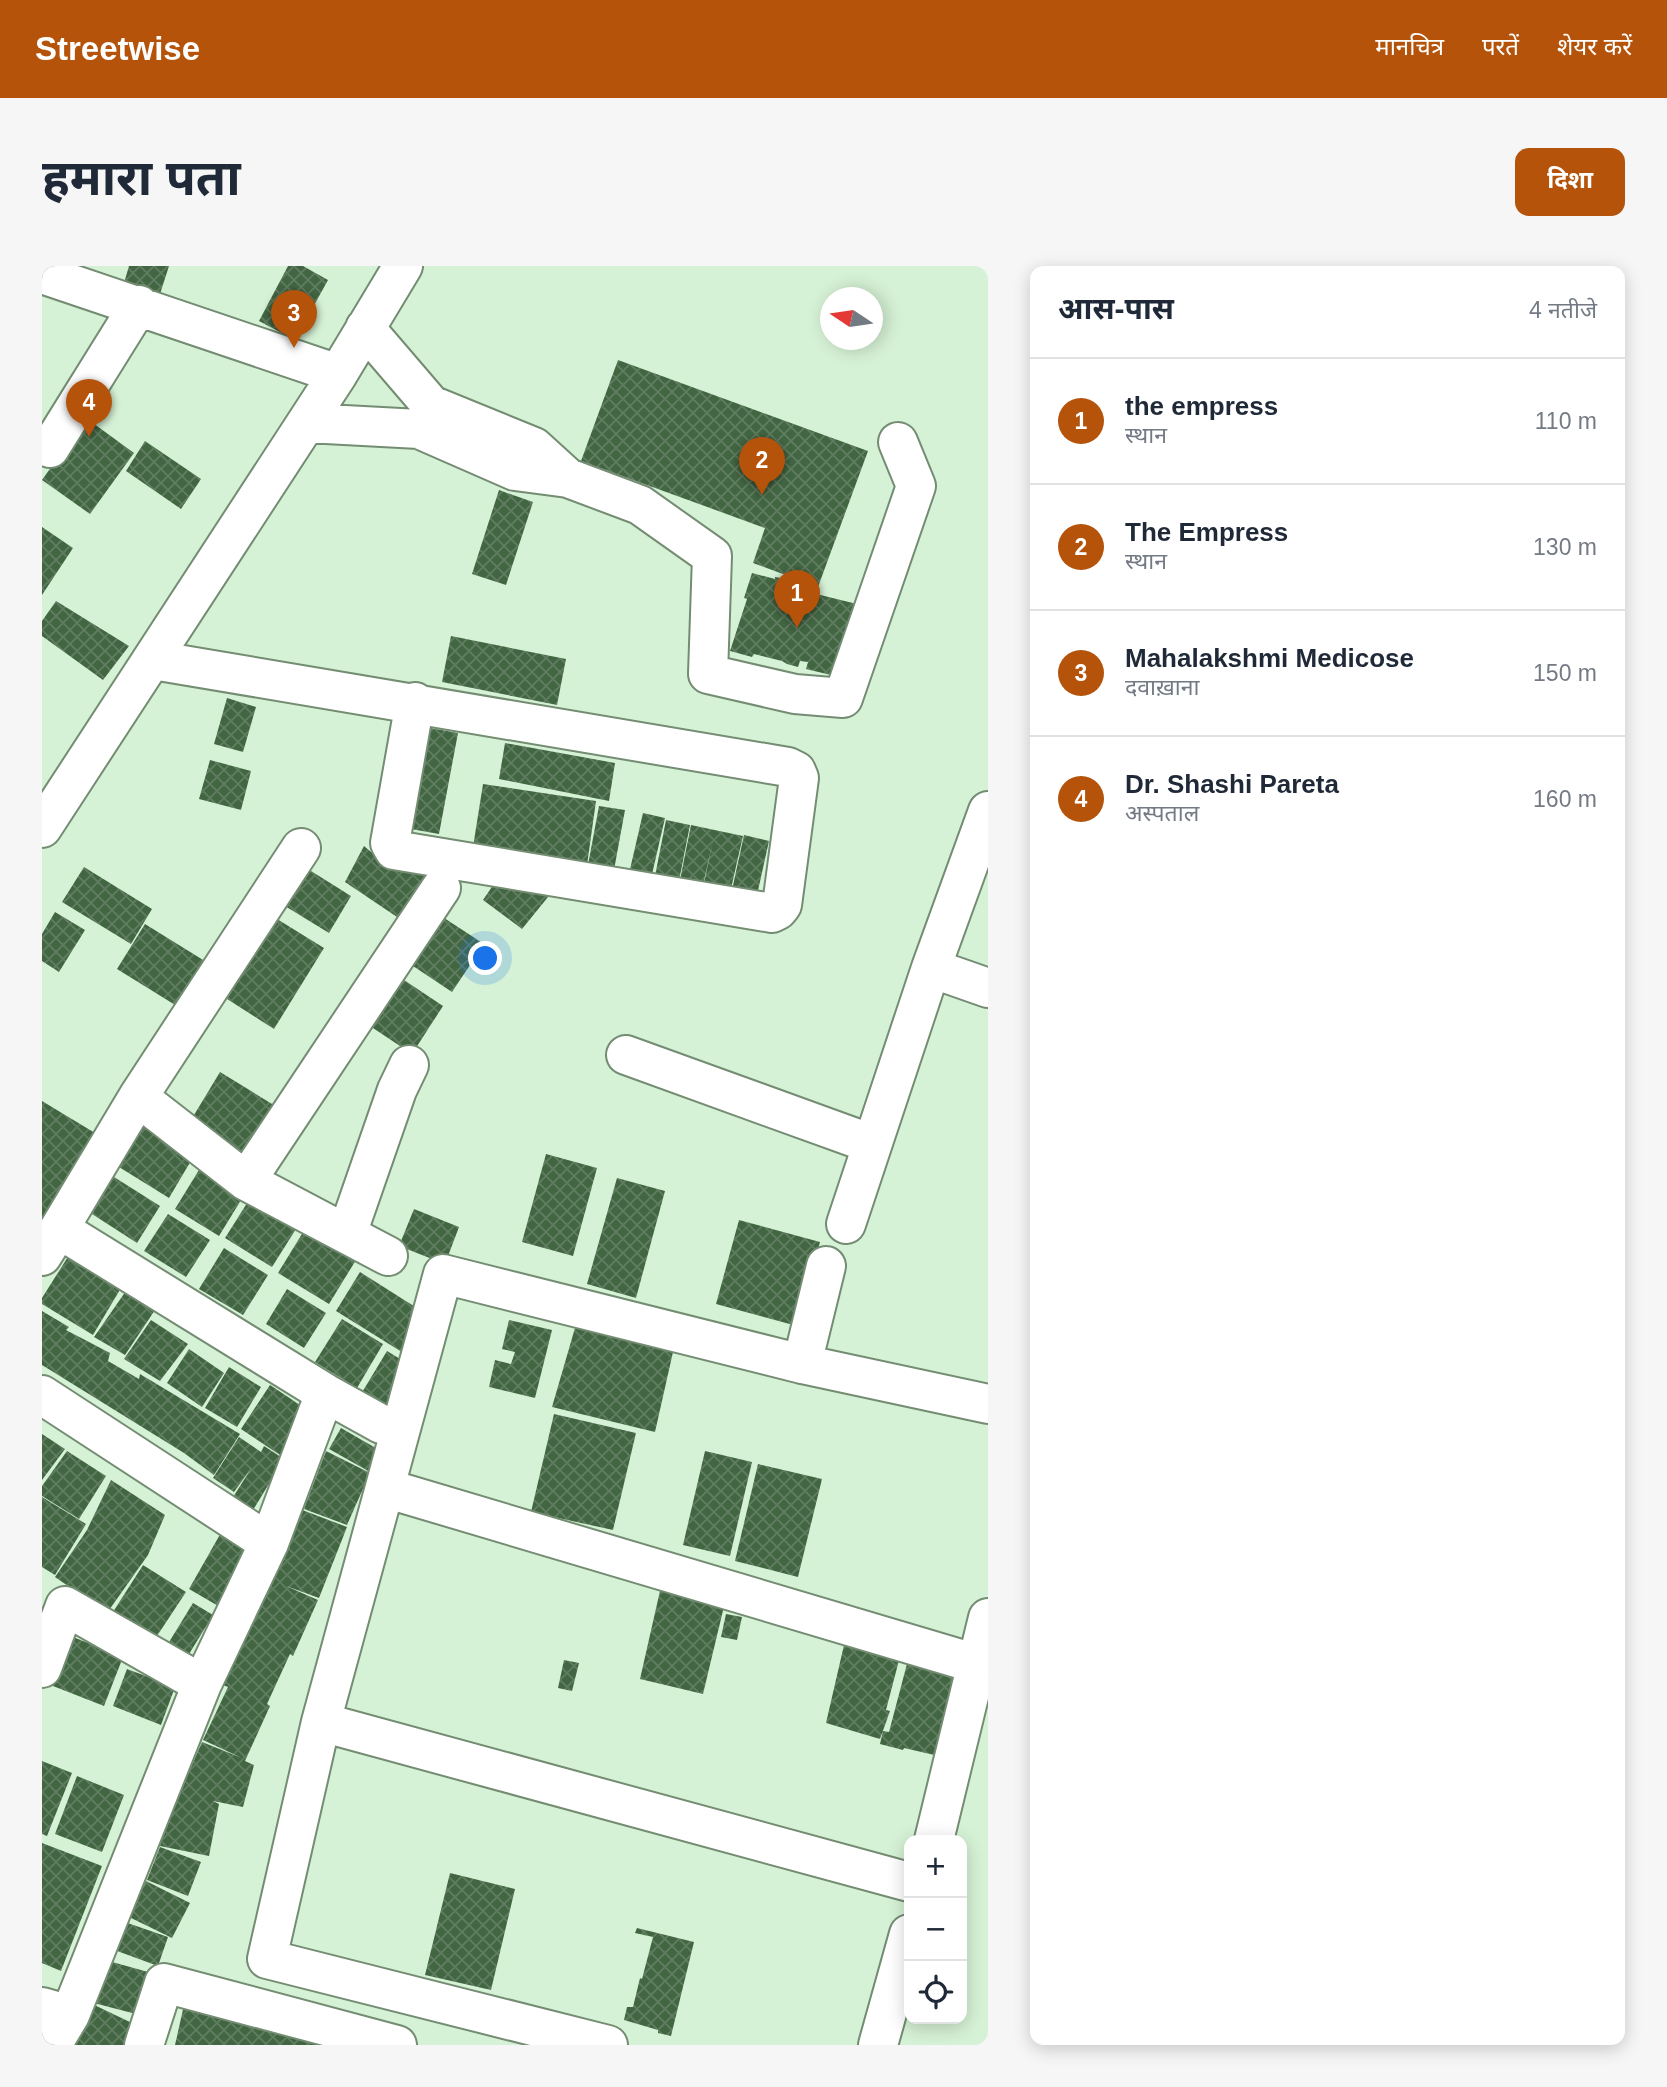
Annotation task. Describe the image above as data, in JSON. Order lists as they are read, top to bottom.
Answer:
{
  "north": "left",
  "page": {
    "header": "Streetwise",
    "nav": ["मानचित्र", "परतें", "शेयर करें"],
    "buttons": "दिशा",
    "title": "हमारा पता",
    "heading": ["आस-पास", "4 नतीजे"],
    "pins": [
      "3",
      "4",
      "2",
      "1"
    ],
    "list": [
      {
        "mark": "1",
        "name": "the empress",
        "note": "स्थान",
        "value": "110 m"
      },
      {
        "mark": "2",
        "name": "The Empress",
        "note": "स्थान",
        "value": "130 m"
      },
      {
        "mark": "3",
        "name": "Mahalakshmi Medicose",
        "note": "दवाख़ाना",
        "value": "150 m"
      },
      {
        "mark": "4",
        "name": "Dr. Shashi Pareta",
        "note": "अस्पताल",
        "value": "160 m"
      }
    ],
    "map_buttons": ["+", "−"]
  }
}
